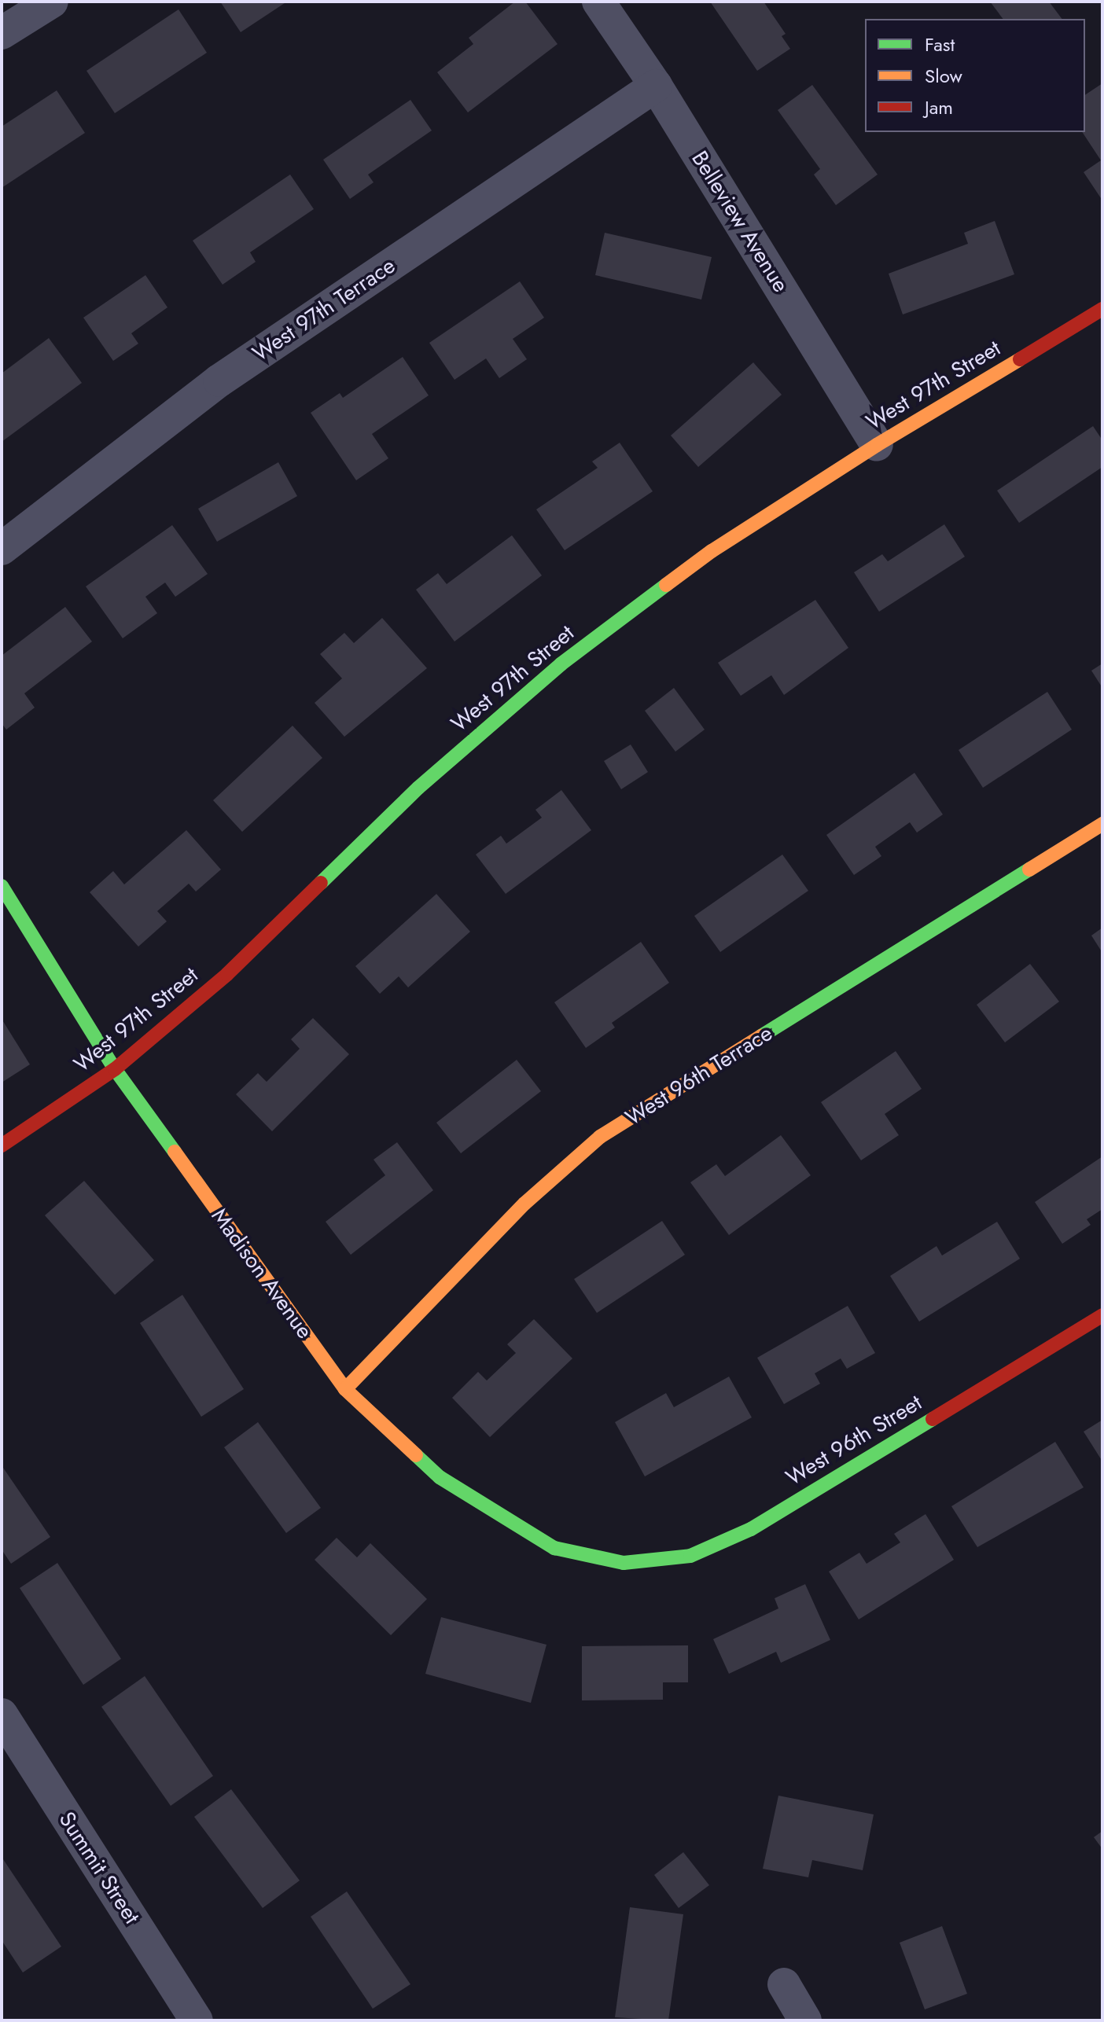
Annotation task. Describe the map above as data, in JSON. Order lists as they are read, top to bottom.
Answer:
{
  "streets": {
    "street": [
      "Belleview Avenue",
      "West 97th Terrace",
      "West 97th Street",
      "West 96th Terrace",
      "Madison Avenue",
      "West 96th Street",
      "Summit Street"
    ]
  },
  "crossings": [
    ["Belleview Avenue", "West 97th Terrace"],
    ["Belleview Avenue", "West 97th Street"],
    ["West 97th Street", "Madison Avenue"],
    ["West 96th Terrace", "Madison Avenue"],
    ["Madison Avenue", "West 96th Street"]
  ],
  "legend": ["Fast", "Slow", "Jam"]
}
